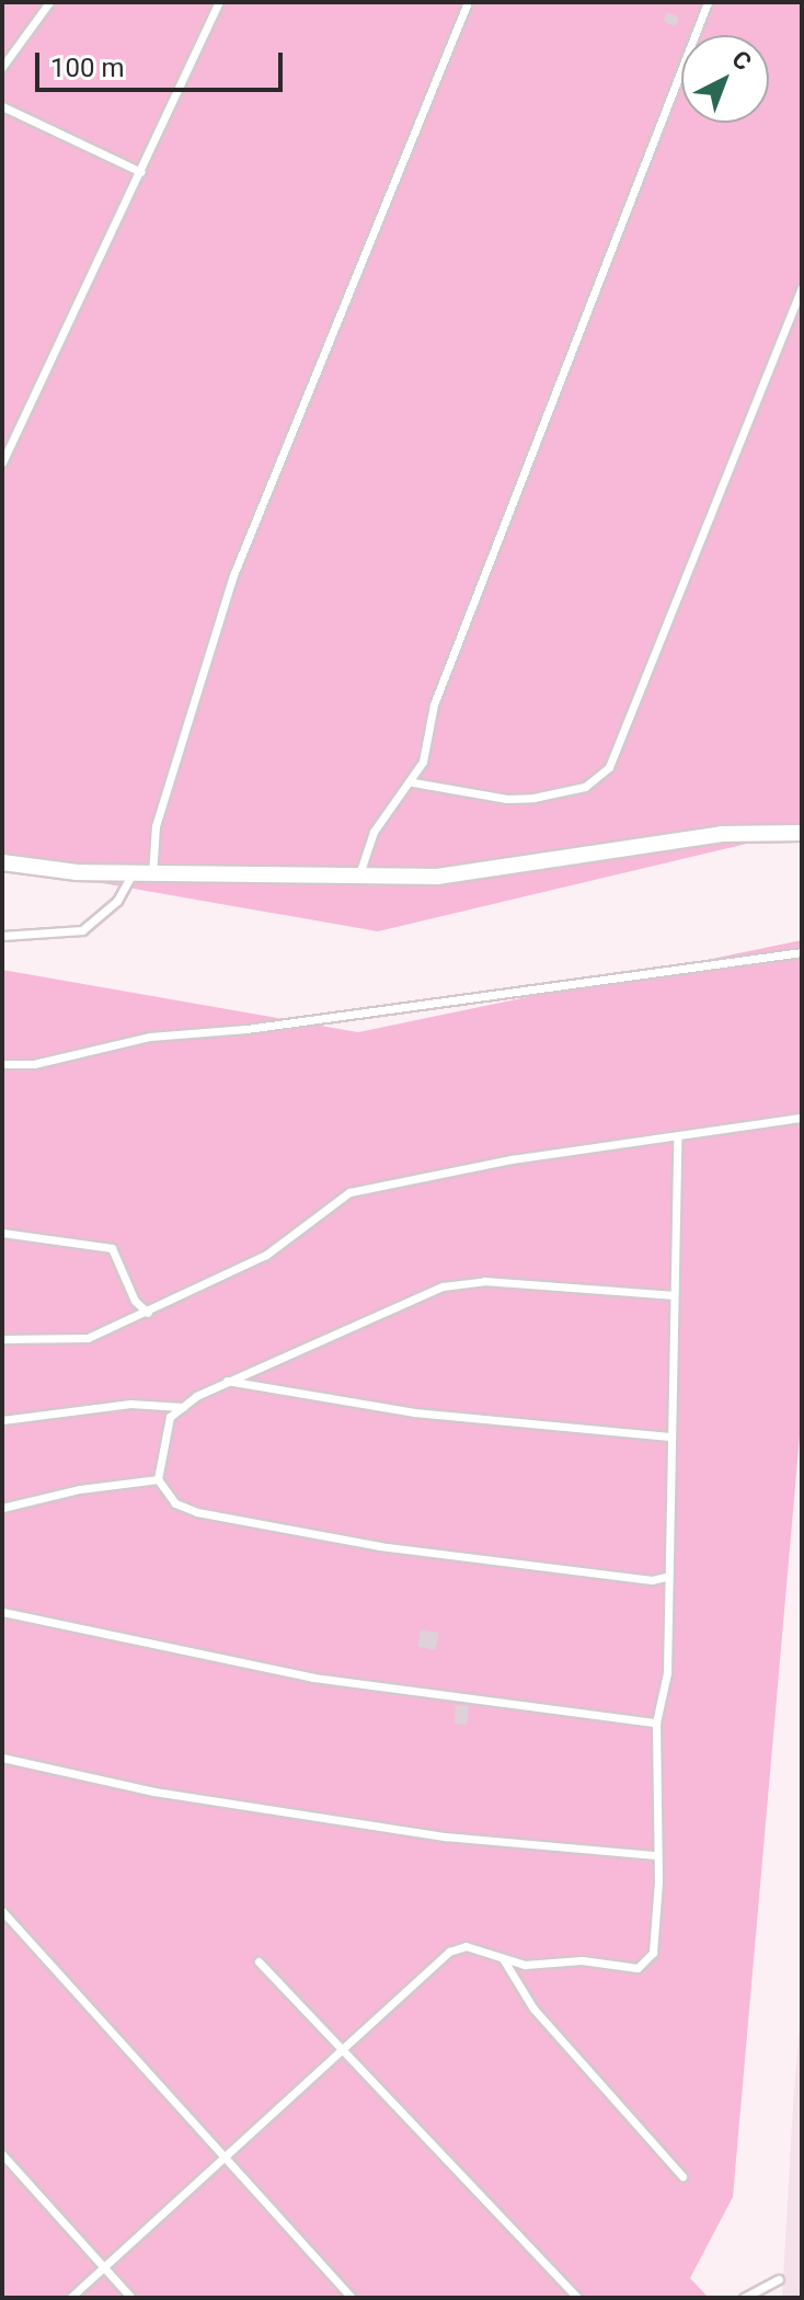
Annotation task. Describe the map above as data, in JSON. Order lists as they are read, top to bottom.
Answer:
{
  "scale_bar": "100 m",
  "north": "top right"
}
